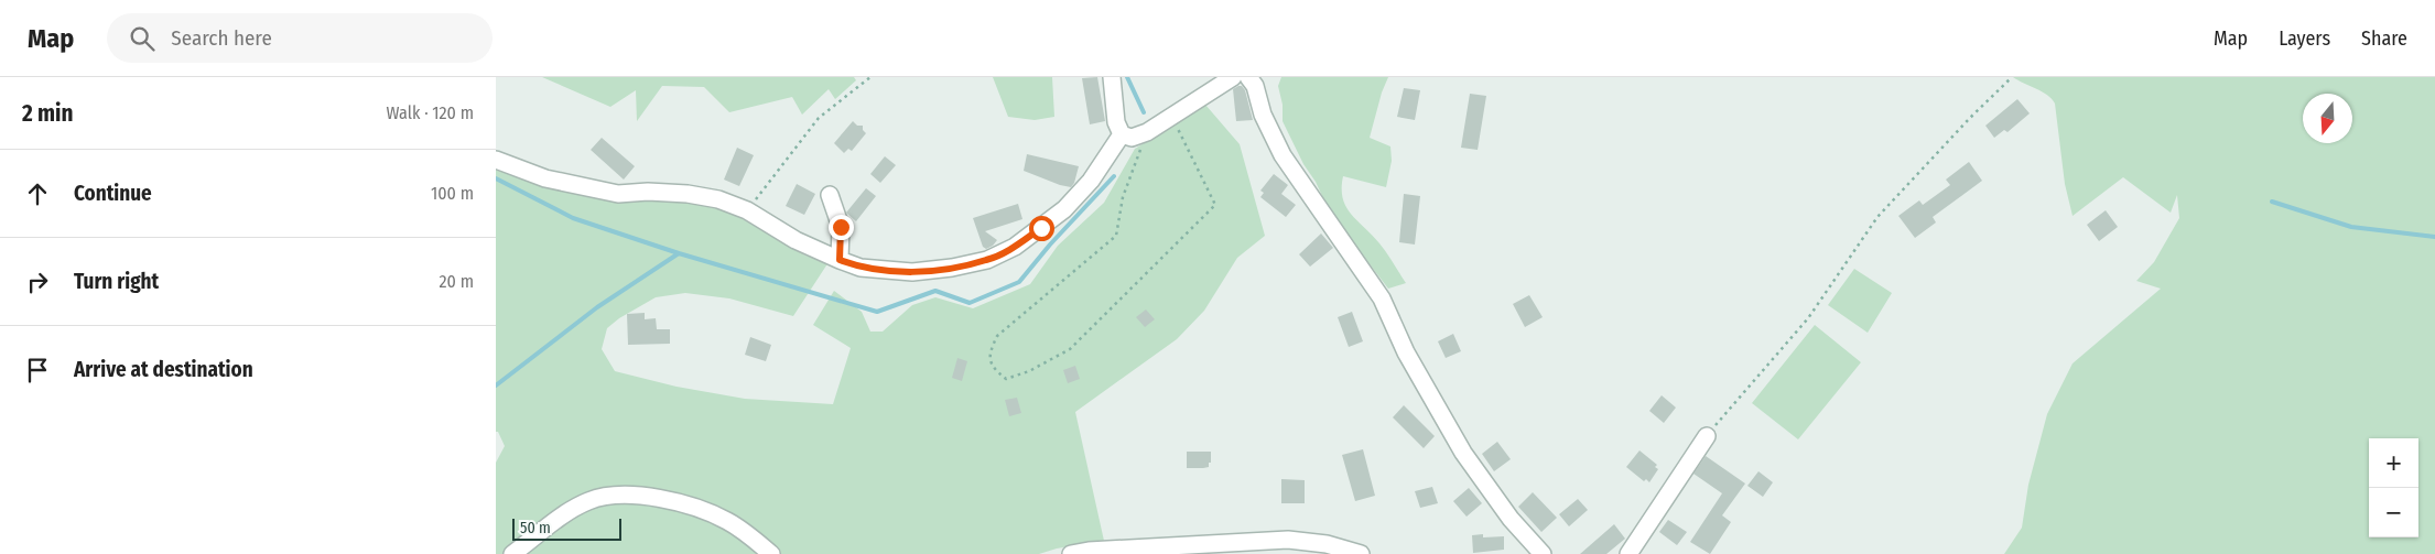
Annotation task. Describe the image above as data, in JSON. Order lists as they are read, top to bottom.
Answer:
{
  "scale_bar": "50 m",
  "north": "bottom",
  "page": {
    "header": "Map",
    "search": "Search here",
    "nav": ["Map", "Layers", "Share"],
    "heading": ["2 min", "Walk · 120 m"],
    "list": [
      ["Continue", "100 m"],
      ["Turn right", "20 m"],
      "Arrive at destination"
    ],
    "map_buttons": ["+", "−"],
    "scale": "50 m"
  }
}
